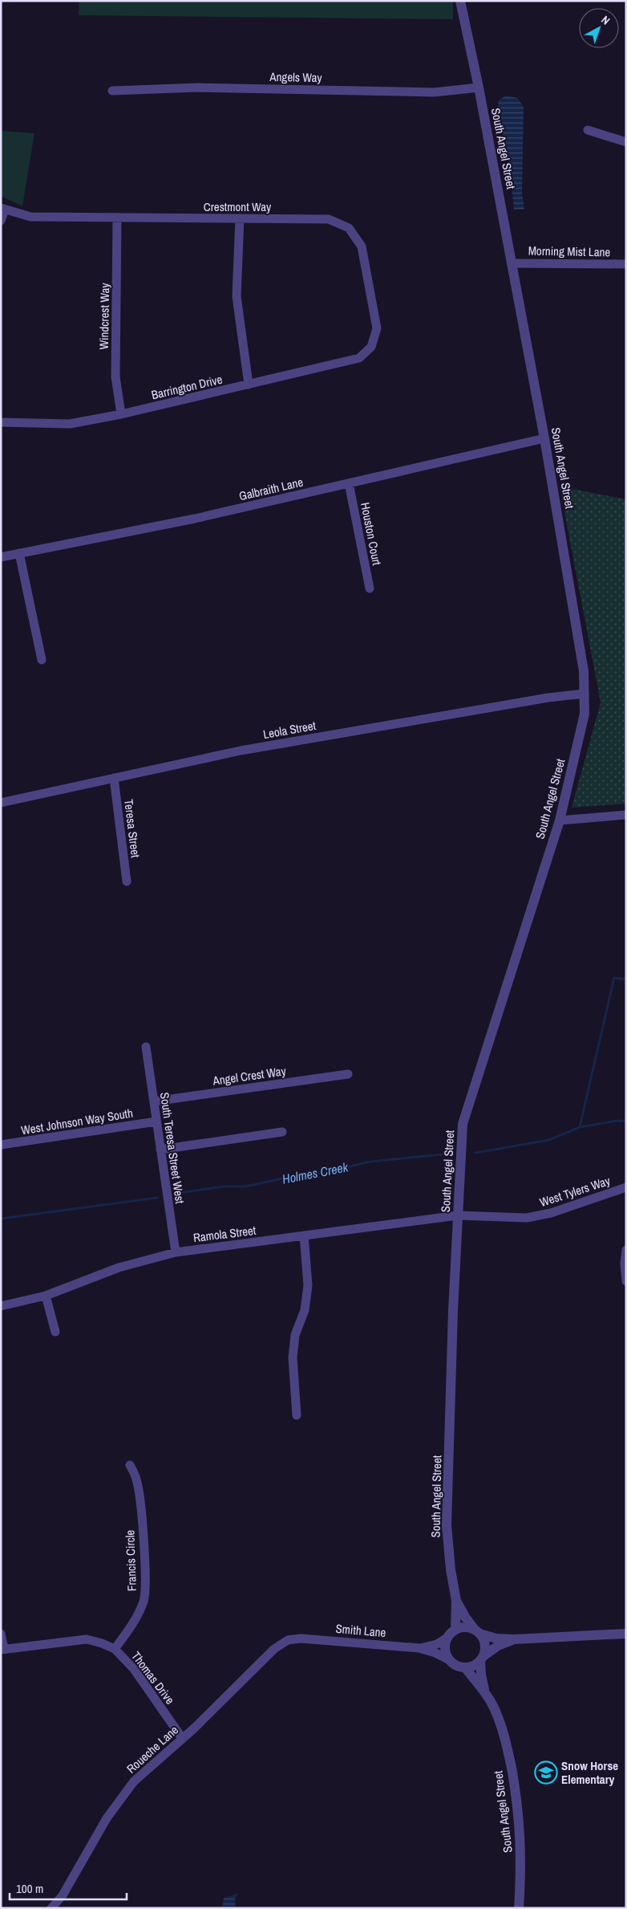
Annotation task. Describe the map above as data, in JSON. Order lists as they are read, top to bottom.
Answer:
{
  "streets": {
    "street": [
      "Angels Way",
      "South Angel Street",
      "Crestmont Way",
      "Morning Mist Lane",
      "Windcrest Way",
      "Barrington Drive",
      "Galbraith Lane",
      "Houston Court",
      "Leola Street",
      "Teresa Street",
      "Angel Crest Way",
      "West Johnson Way South",
      "South Teresa Street West",
      "West Tylers Way",
      "Ramola Street",
      "Francis Circle",
      "Smith Lane",
      "Thomas Drive",
      "Roueche Lane"
    ]
  },
  "crossings": [
    ["Angels Way", "South Angel Street"],
    ["South Angel Street", "Morning Mist Lane"],
    ["South Angel Street", "Galbraith Lane"],
    ["South Angel Street", "Leola Street"],
    ["South Angel Street", "West Tylers Way"],
    ["South Angel Street", "Ramola Street"],
    ["South Angel Street", "Smith Lane"],
    ["Crestmont Way", "Windcrest Way"],
    ["Crestmont Way", "Barrington Drive"],
    ["Windcrest Way", "Barrington Drive"],
    ["Galbraith Lane", "Houston Court"],
    ["Leola Street", "Teresa Street"],
    ["Angel Crest Way", "South Teresa Street West"],
    ["West Johnson Way South", "South Teresa Street West"],
    ["South Teresa Street West", "Ramola Street"],
    ["West Tylers Way", "Ramola Street"],
    ["Francis Circle", "Thomas Drive"],
    ["Smith Lane", "Roueche Lane"],
    ["Thomas Drive", "Roueche Lane"]
  ],
  "water": ["Holmes Creek"],
  "places": {
    "school or university": ["Snow Horse Elementary"]
  },
  "scale_bar": "100 m",
  "north": "top right"
}
